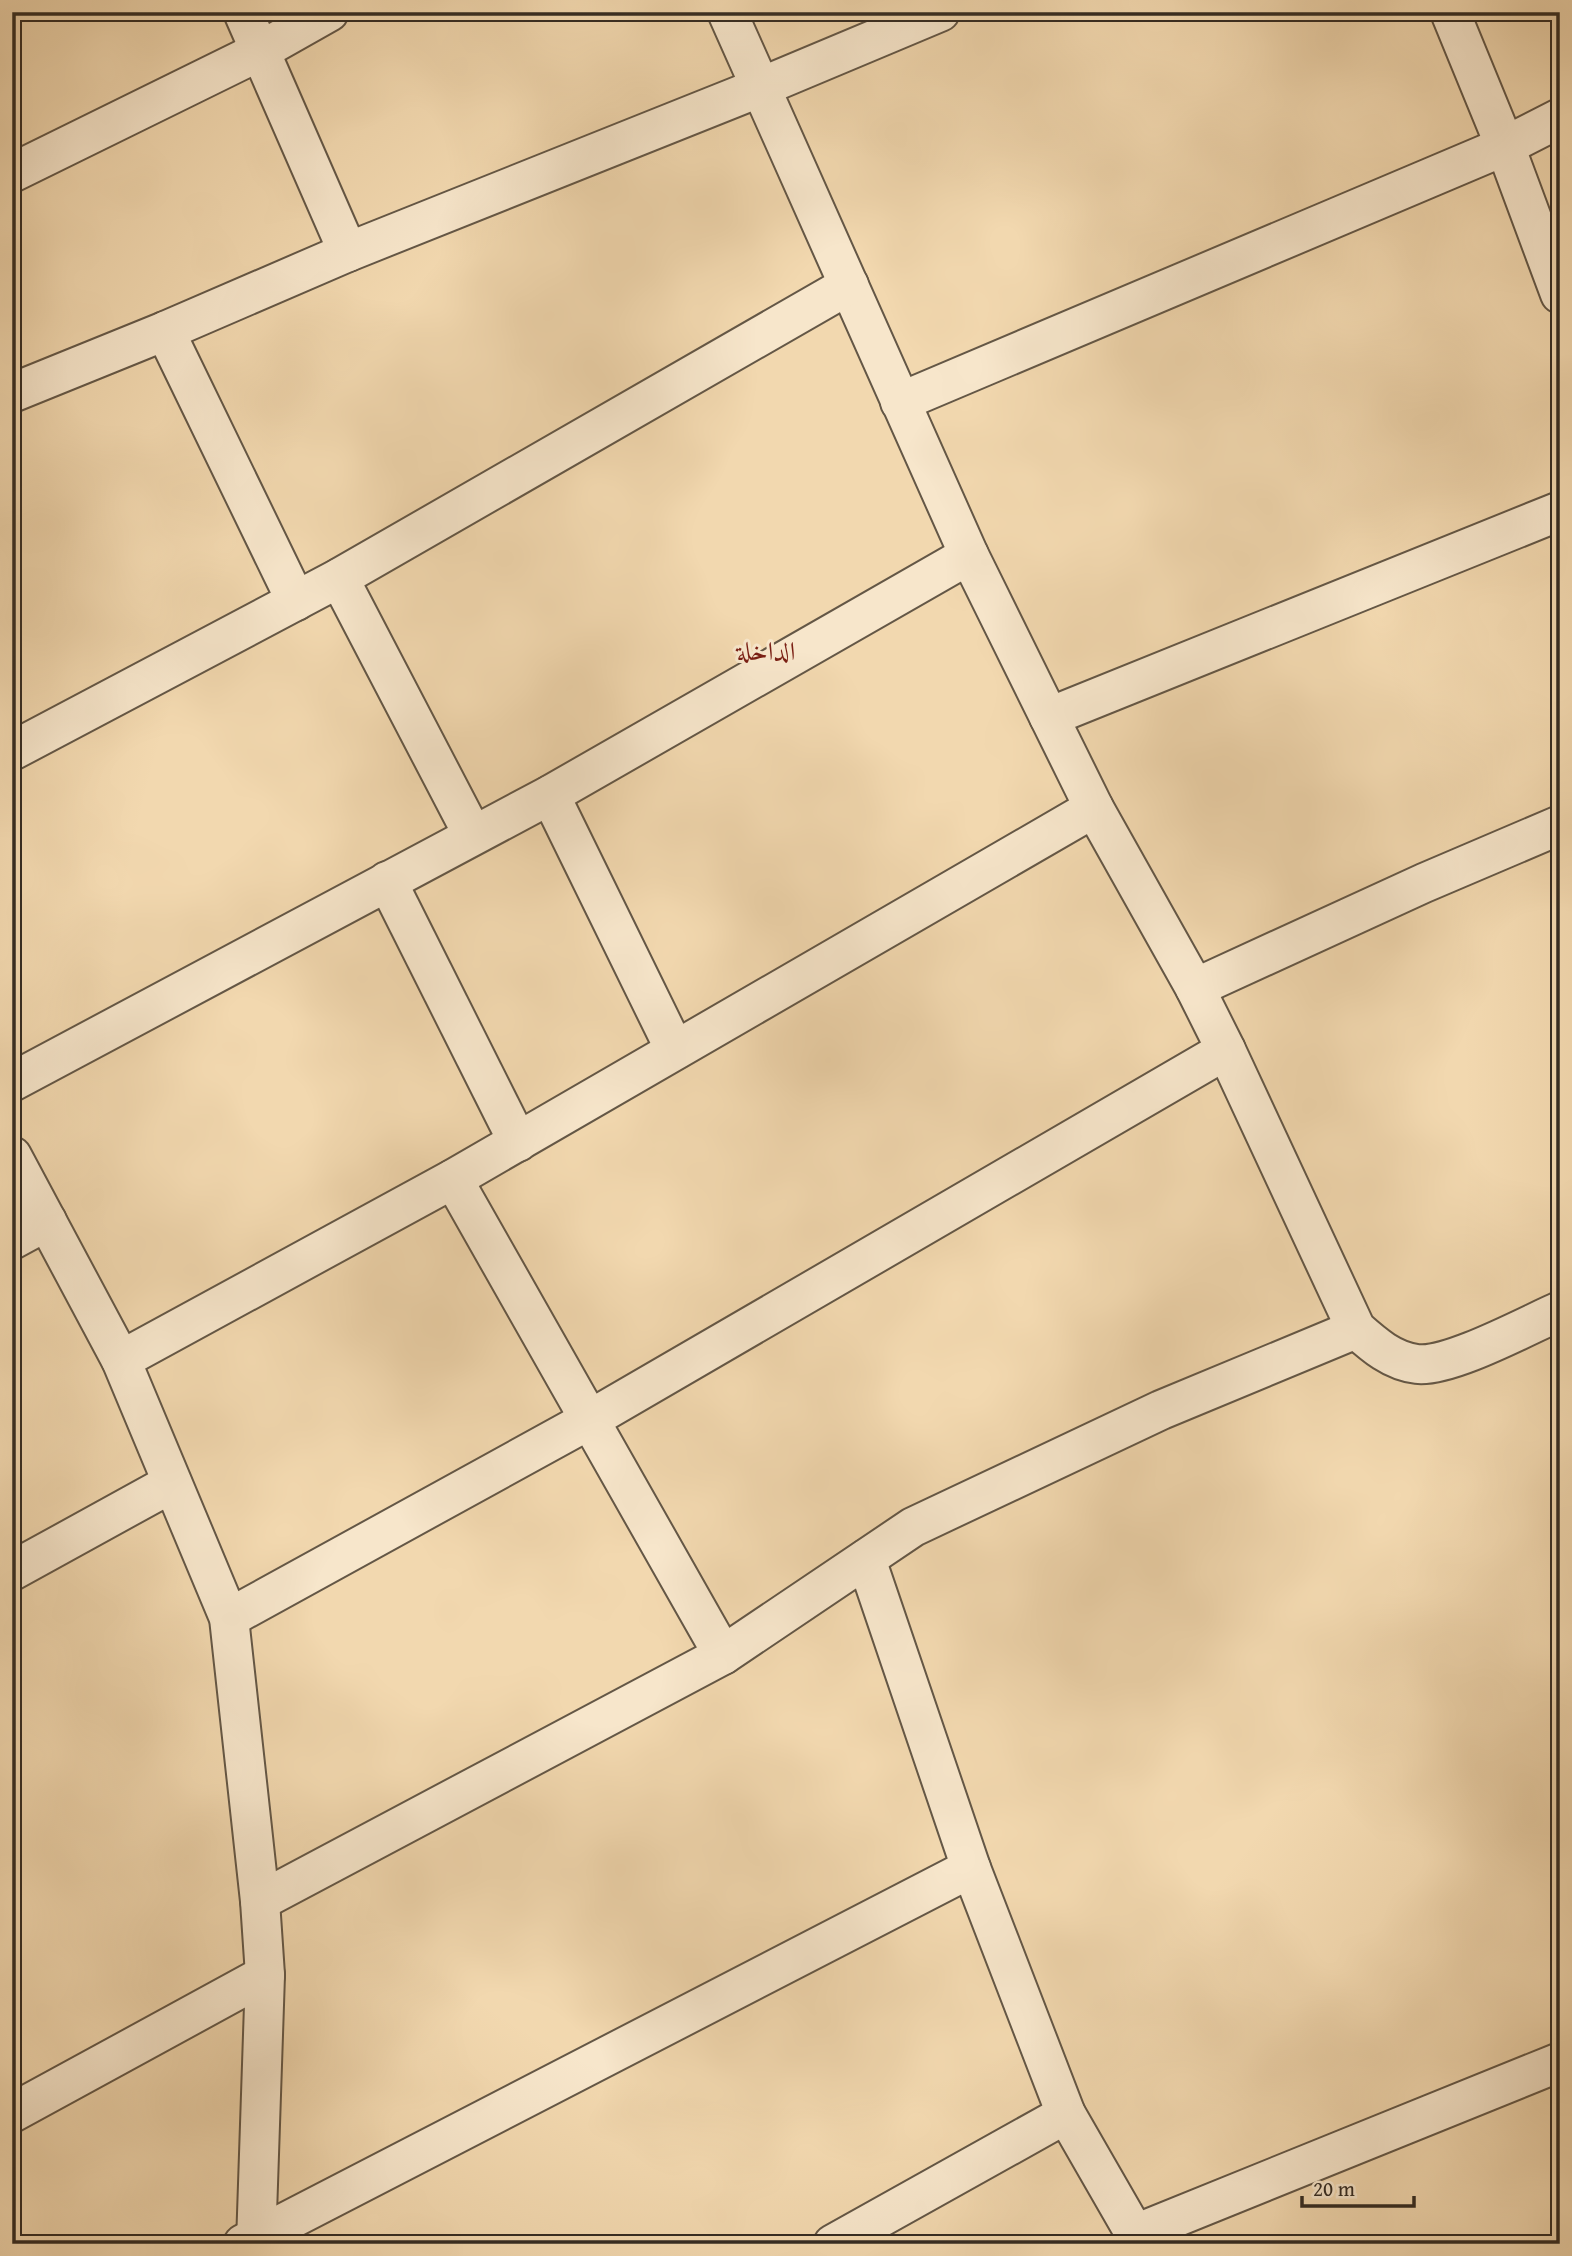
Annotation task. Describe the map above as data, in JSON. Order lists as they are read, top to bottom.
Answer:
{
  "districts": ["الداخلة"],
  "scale_bar": "20 m"
}
